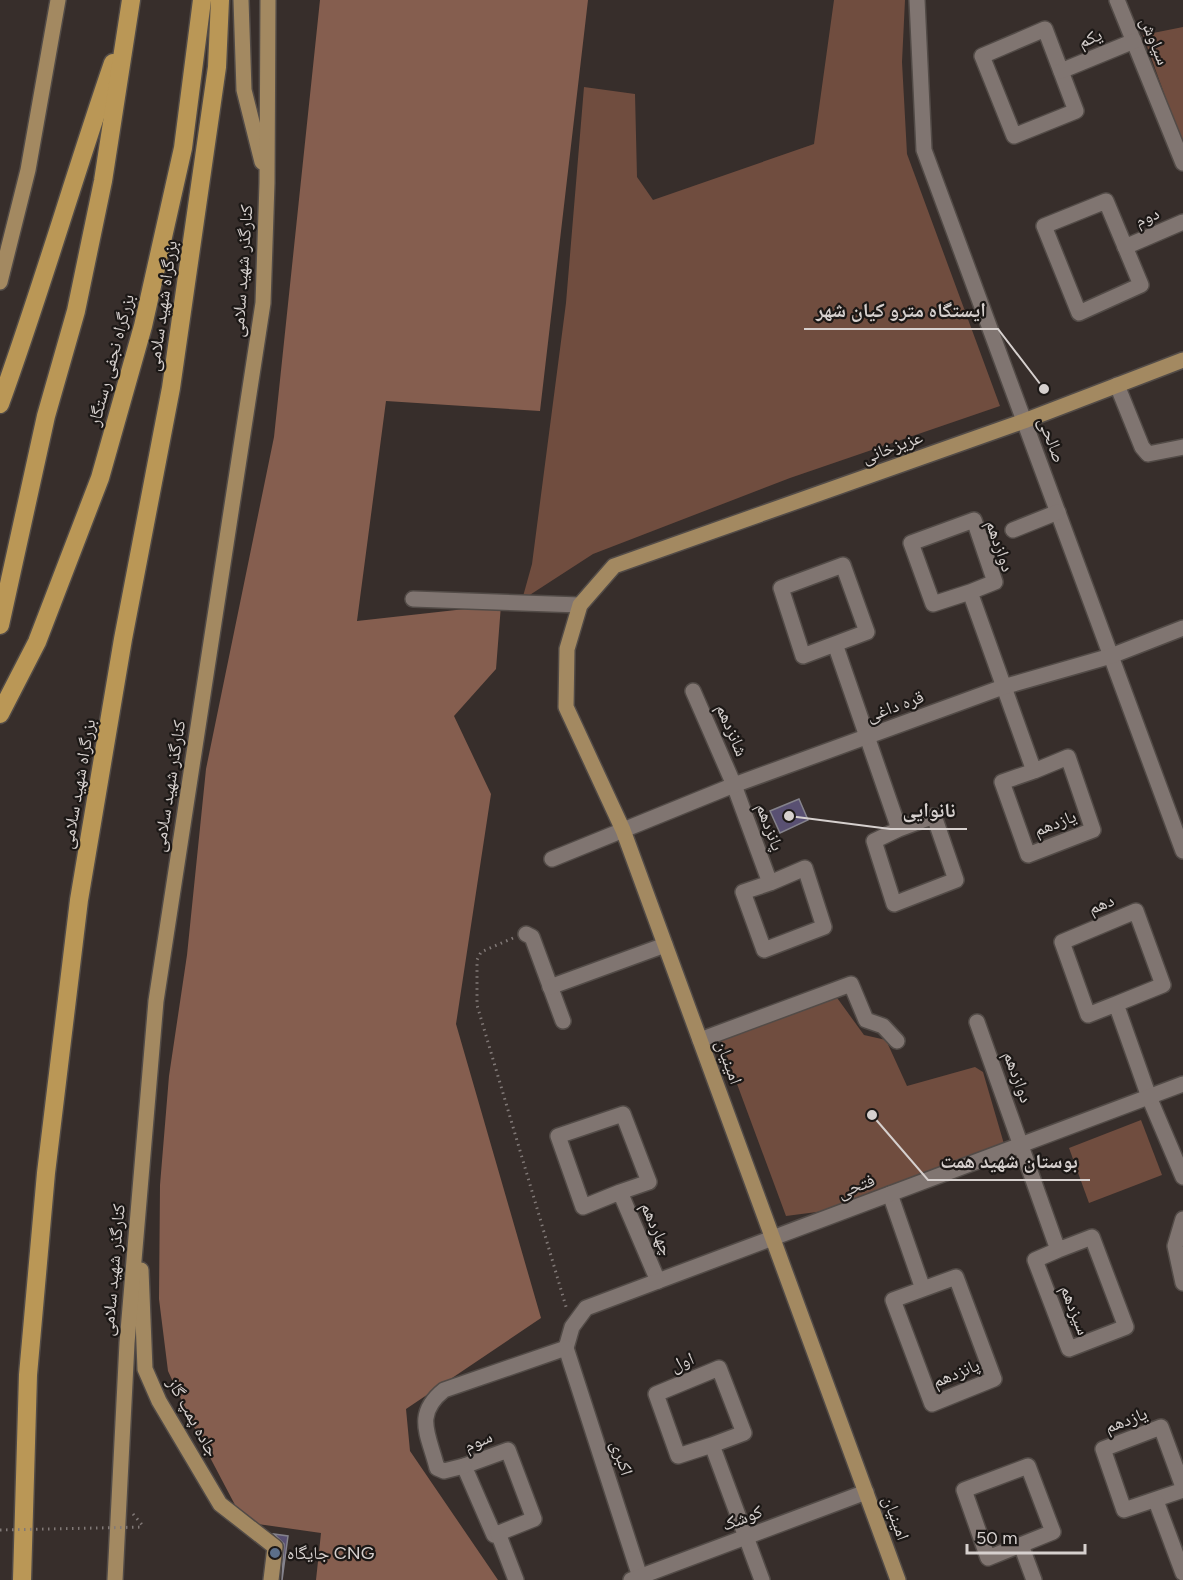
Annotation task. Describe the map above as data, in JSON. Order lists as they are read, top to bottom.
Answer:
{
  "streets": {
    "highway": ["بزرگراه شهید سلامی", "بزرگراه نجفی رستگار"],
    "main road": [
      "کنارگذر شهید سلامی",
      "عزیزخانی",
      "امینیان",
      "جاده پمپ گاز"
    ],
    "street": [
      "یکم",
      "سیاوش",
      "دوم",
      "صالحی",
      "دوازدهم",
      "قره داغی",
      "شانزدهم",
      "یازدهم",
      "پانزدهم",
      "دهم",
      "فتحی",
      "چهاردهم",
      "سیزدهم",
      "اول",
      "سوم",
      "اکبری",
      "کوشک"
    ]
  },
  "crossings": [
    ["یکم", "سیاوش"],
    ["کنارگذر شهید سلامی", "جاده پمپ گاز"],
    ["صالحی", "عزیزخانی"],
    ["صالحی", "قره داغی"],
    ["عزیزخانی", "امینیان"],
    ["دوازدهم", "فتحی"],
    ["قره داغی", "شانزدهم"],
    ["قره داغی", "پانزدهم"],
    ["قره داغی", "امینیان"],
    ["شانزدهم", "پانزدهم"],
    ["امینیان", "فتحی"],
    ["امینیان", "کوشک"],
    ["فتحی", "چهاردهم"],
    ["فتحی", "اکبری"],
    ["اکبری", "کوشک"]
  ],
  "places": [
    "ایستگاه مترو کیان شهر",
    "نانوایی",
    "بوستان شهید همت",
    "جایگاه CNG"
  ],
  "scale_bar": "50 m"
}
